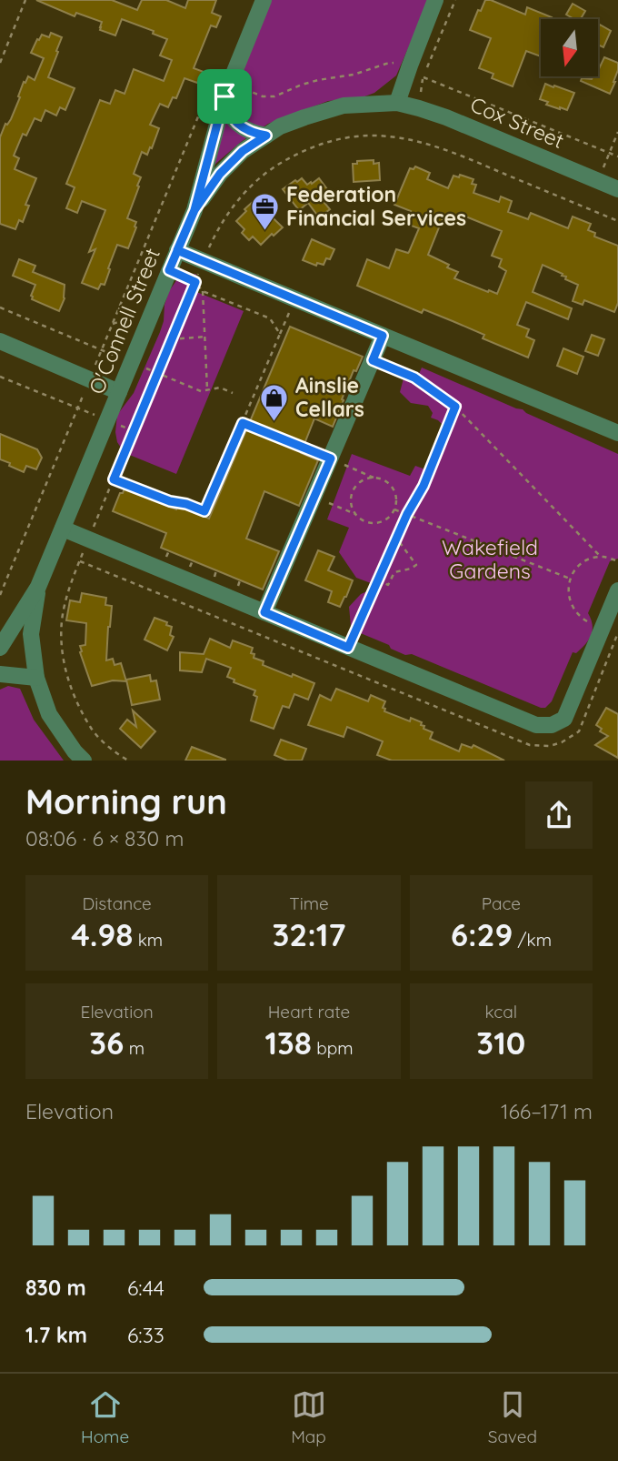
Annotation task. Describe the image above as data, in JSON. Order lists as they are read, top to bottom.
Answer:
{
  "streets": {
    "street": ["Cox Street", "O'Connell Street"]
  },
  "crossings": [
    ["Cox Street", "O'Connell Street"]
  ],
  "parks": ["Wakefield Gardens"],
  "places": {
    "office": ["Federation Financial Services"],
    "shop": ["Ainslie Cellars"]
  },
  "north": "bottom",
  "page": {
    "heading": ["Morning run", "08:06 · 6 × 830 m"],
    "stats": [
      ["Distance", "4.98 km"],
      ["Time", "32:17"],
      ["Pace", "6:29 /km"],
      ["Elevation", "36 m"],
      ["Heart rate", "138 bpm"],
      ["kcal", "310"]
    ],
    "chart": ["Elevation", "166–171 m"],
    "list": [
      {
        "name": "830 m",
        "note": "6:44"
      },
      {
        "name": "1.7 km",
        "note": "6:33"
      }
    ],
    "tabs": ["Home", "Map", "Saved"]
  }
}
